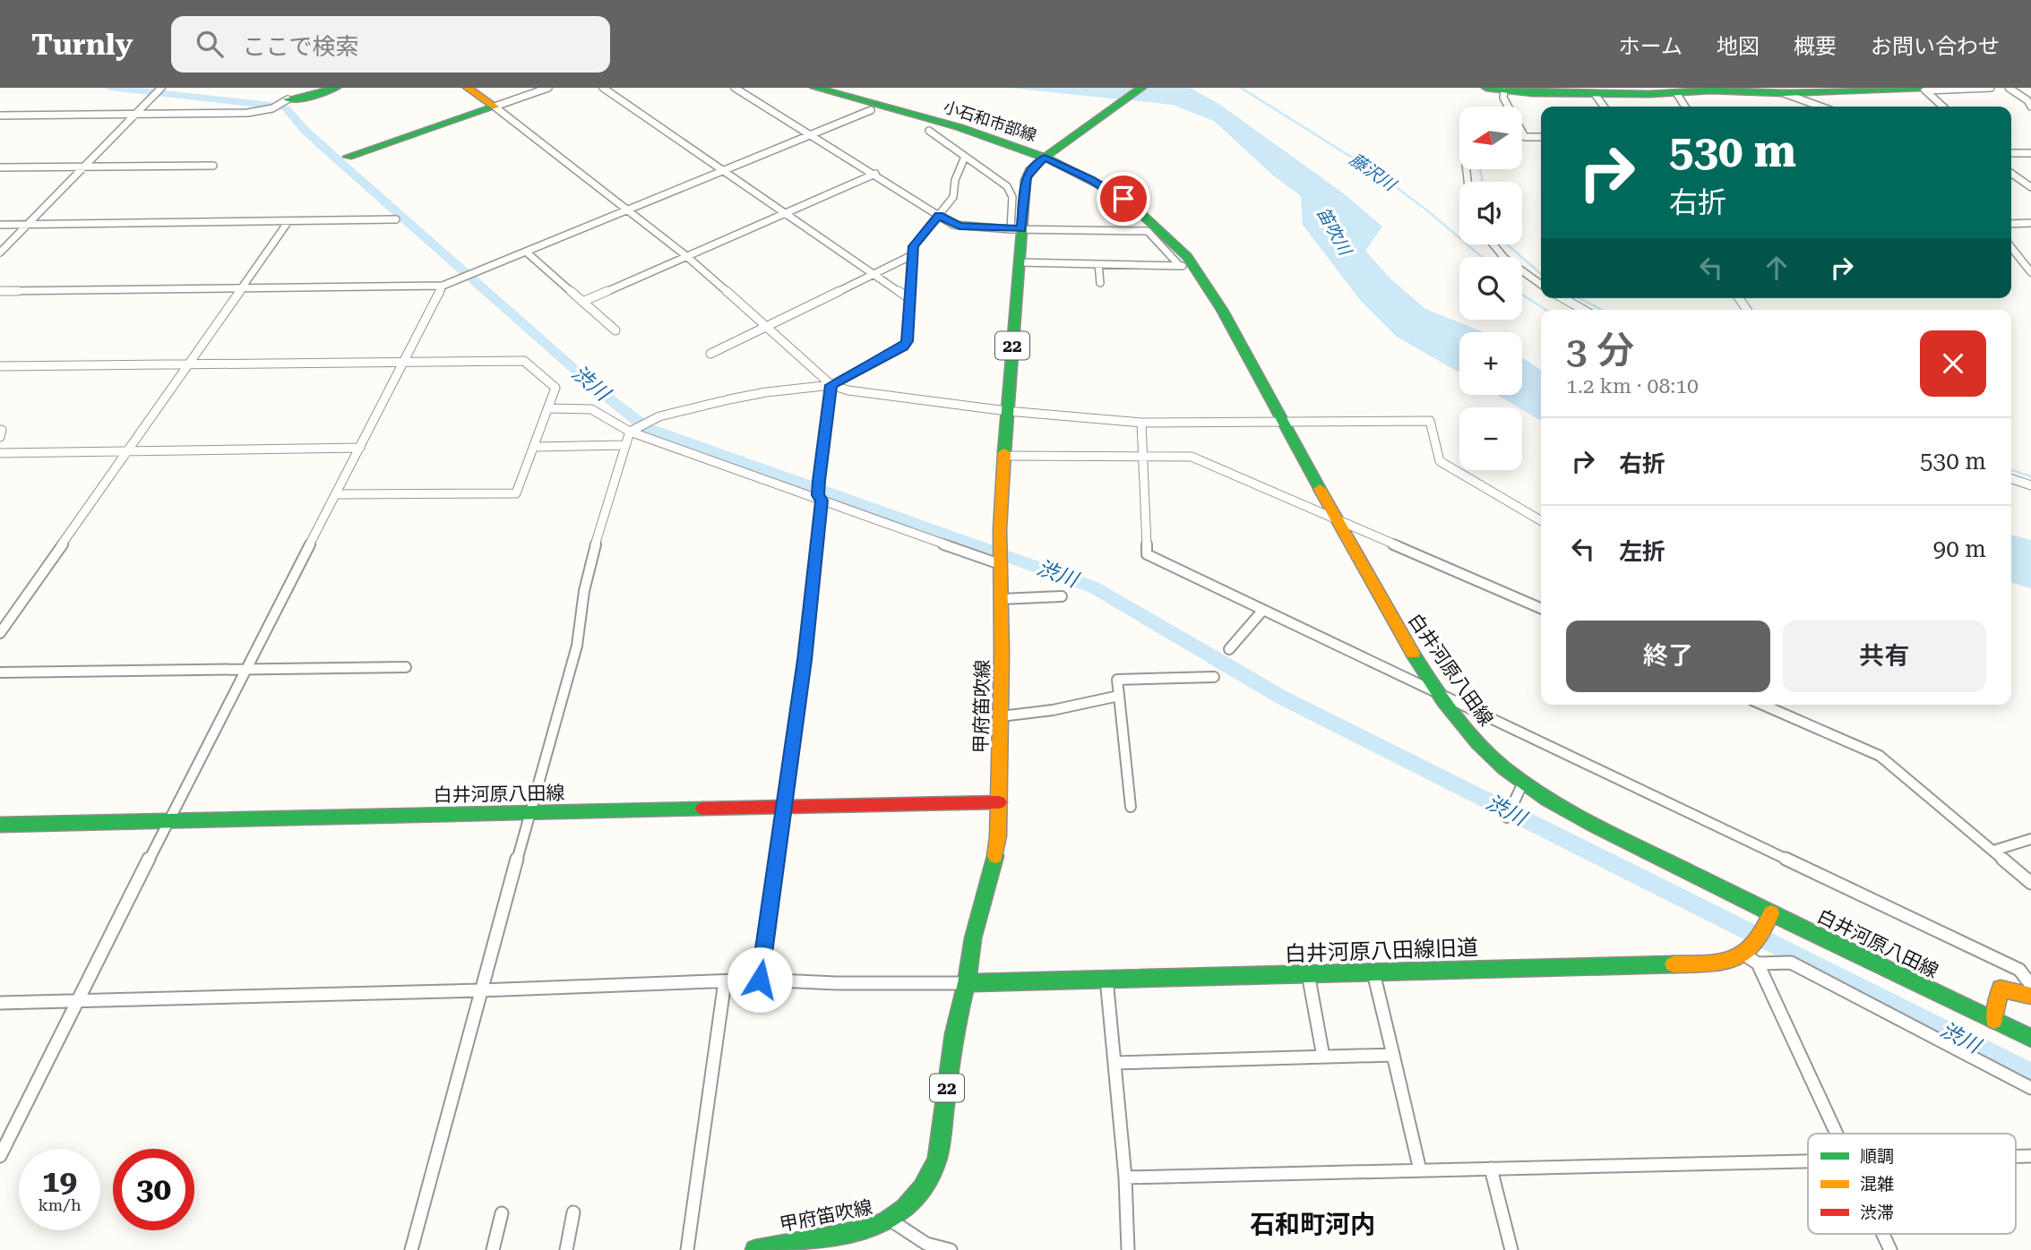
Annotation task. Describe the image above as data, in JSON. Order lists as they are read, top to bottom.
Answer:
{
  "streets": {
    "main road": [
      "小石和市部線",
      "22",
      "白井河原八田線",
      "甲府笛吹線",
      "白井河原八田線旧道"
    ]
  },
  "crossings": [
    ["小石和市部線", "白井河原八田線"],
    ["小石和市部線", "甲府笛吹線"],
    ["白井河原八田線", "甲府笛吹線"],
    ["甲府笛吹線", "白井河原八田線旧道"]
  ],
  "districts": ["石和町河内"],
  "water": ["藤沢川", "笛吹川", "渋川"],
  "legend": ["順調", "混雑", "渋滞"],
  "north": "left",
  "page": {
    "header": "Turnly",
    "search": "ここで検索",
    "nav": [
      "ホーム",
      "地図",
      "概要",
      "お問い合わせ"
    ],
    "map_buttons": ["+", "−"],
    "turn": ["530 m", "右折"],
    "heading": ["3 分", "1.2 km · 08:10"],
    "list": [
      {
        "name": "右折",
        "value": "530 m"
      },
      {
        "name": "左折",
        "value": "90 m"
      }
    ],
    "buttons": ["終了", "共有"],
    "speed": "19 km/h",
    "limit": "30"
  }
}
